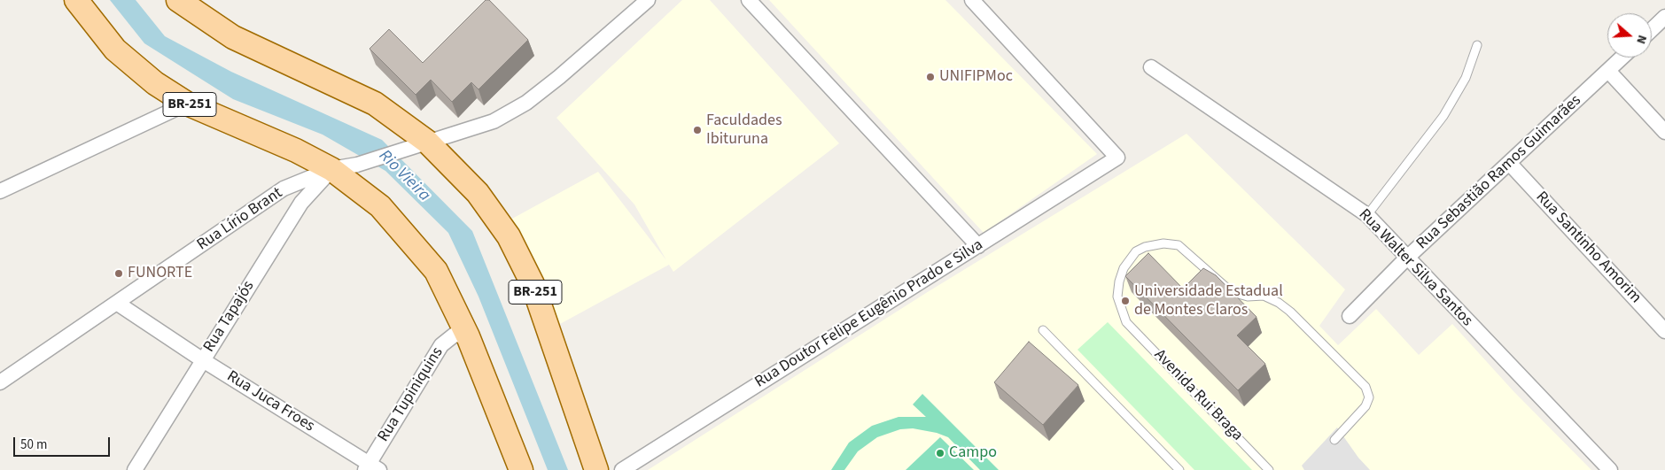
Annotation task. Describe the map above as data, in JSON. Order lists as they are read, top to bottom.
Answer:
{
  "streets": {
    "main road": ["BR-251"],
    "street": [
      "Rua Sebastião Ramos Guimarães",
      "Rua Lírio Brant",
      "Rua Santinho Amorim",
      "Rua Walter Silva Santos",
      "Rua Doutor Felipe Eugênio Prado e Silva",
      "Rua Tapajós",
      "Rua Tupiniquins",
      "Rua Juca Froes"
    ],
    "lane": ["Avenida Rui Braga"]
  },
  "crossings": [
    ["BR-251", "Rua Lírio Brant"],
    ["BR-251", "Rua Tapajós"],
    ["BR-251", "Rua Tupiniquins"],
    ["Rua Sebastião Ramos Guimarães", "Rua Santinho Amorim"],
    ["Rua Sebastião Ramos Guimarães", "Rua Walter Silva Santos"],
    ["Rua Lírio Brant", "Rua Tapajós"],
    ["Rua Lírio Brant", "Rua Juca Froes"],
    ["Rua Tapajós", "Rua Juca Froes"],
    ["Rua Tupiniquins", "Rua Juca Froes"]
  ],
  "water": ["Rio Vieira"],
  "places": [
    "UNIFIPMoc",
    "Faculdades Ibituruna",
    "FUNORTE",
    "Universidade Estadual de Montes Claros",
    "Campo"
  ],
  "scale_bar": "50 m",
  "north": "right"
}
